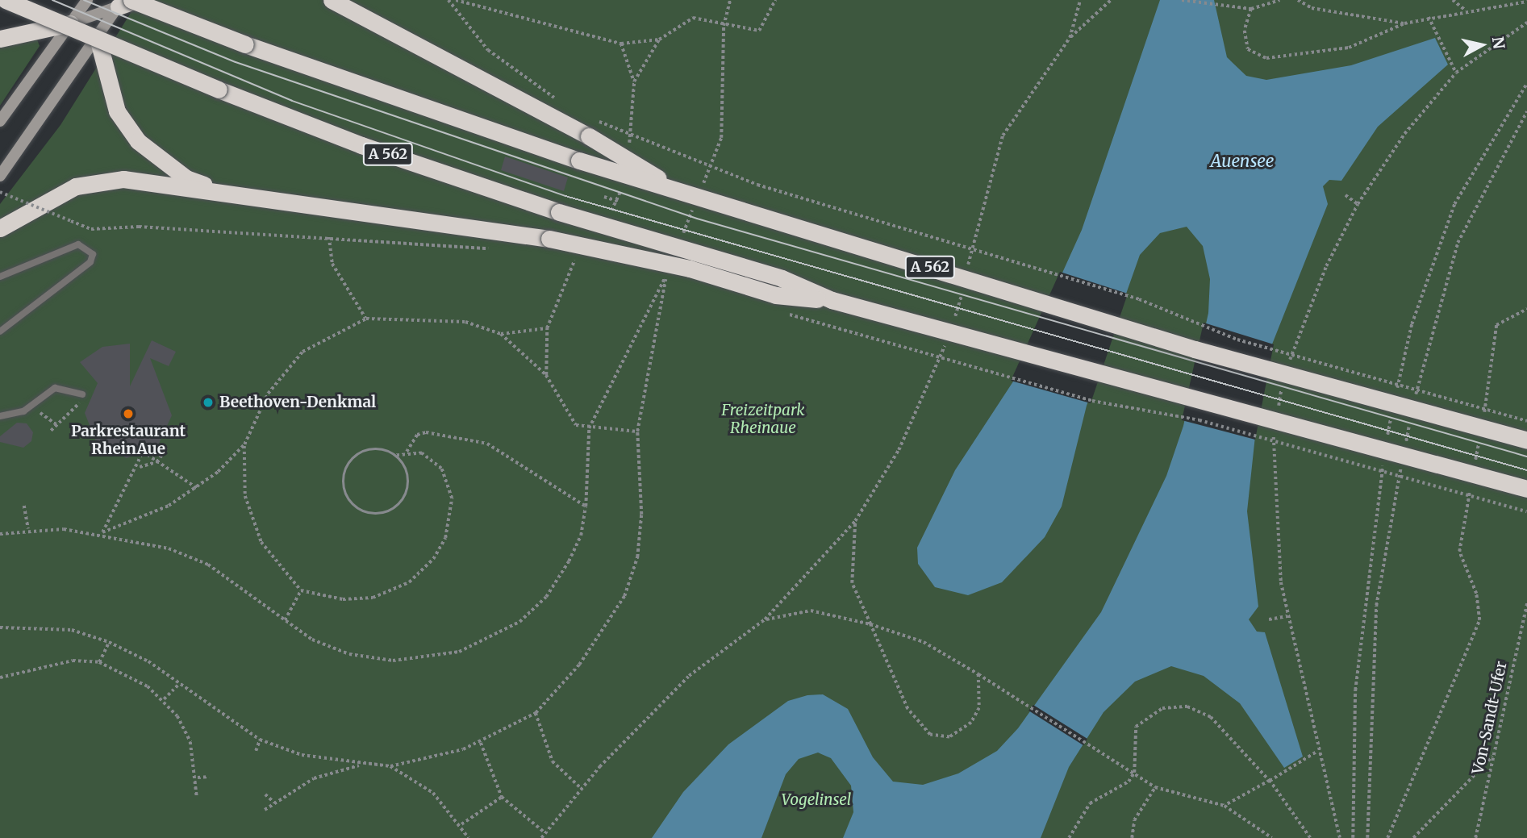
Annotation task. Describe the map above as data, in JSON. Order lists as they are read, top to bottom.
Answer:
{
  "streets": {
    "highway": ["A 562"],
    "path": ["Von-Sandt-Ufer"]
  },
  "water": ["Auensee"],
  "parks": ["Freizeitpark Rheinaue", "Vogelinsel"],
  "places": ["Beethoven-Denkmal", "Parkrestaurant RheinAue"],
  "north": "right"
}
